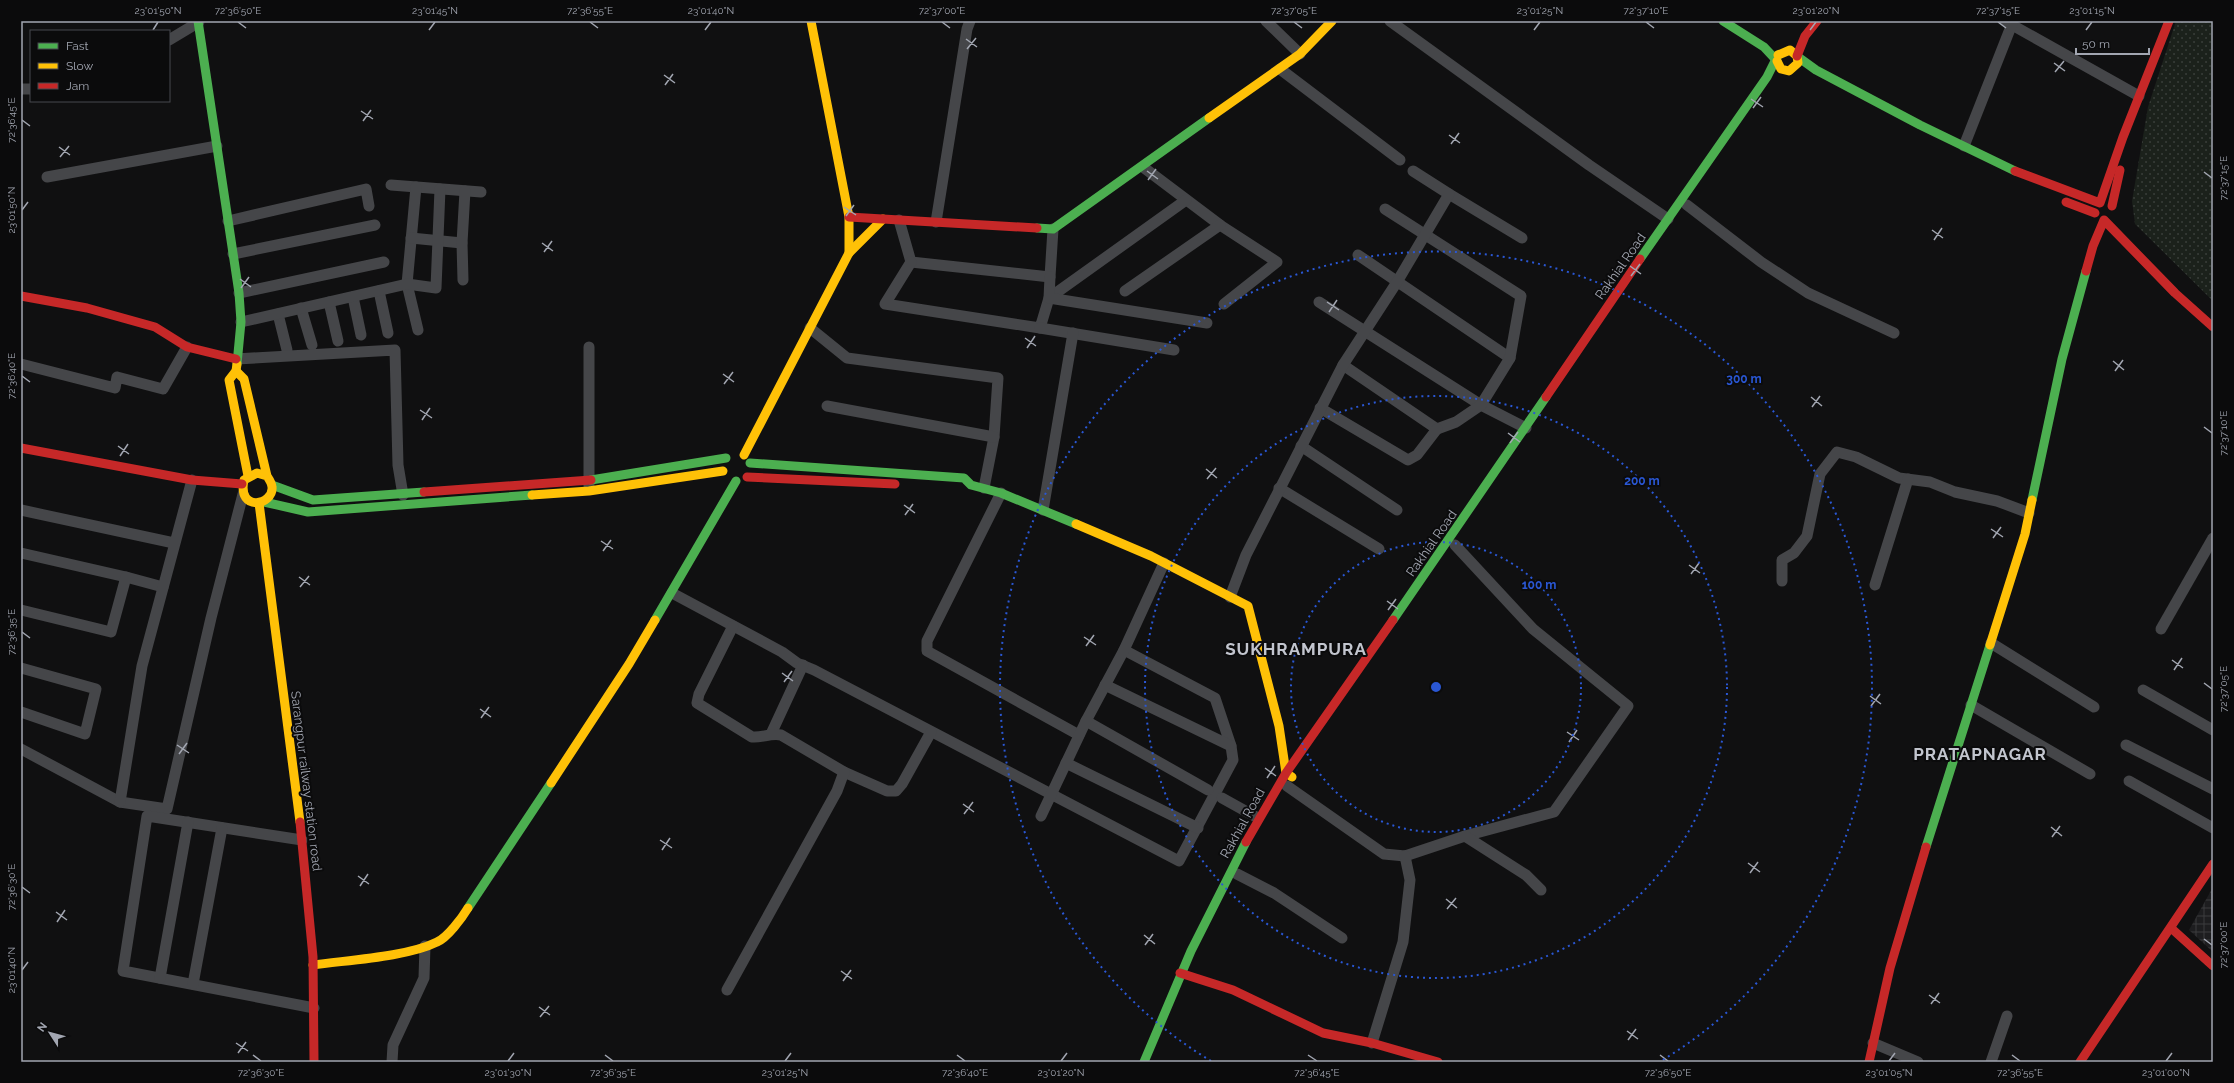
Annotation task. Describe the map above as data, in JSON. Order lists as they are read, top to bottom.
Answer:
{
  "streets": {
    "street": ["Rakhial Road", "Sarangpur railway station road"]
  },
  "districts": ["SUKHRAMPURA", "PRATAPNAGAR"],
  "legend": ["Fast", "Slow", "Jam"],
  "scale_bar": "50 m",
  "north": "top left",
  "coordinates": [
    "23°01'50\"N",
    "72°36'50\"E",
    "23°01'45\"N",
    "72°36'55\"E",
    "23°01'40\"N",
    "72°37'00\"E",
    "72°37'05\"E",
    "23°01'25\"N",
    "72°37'10\"E",
    "23°01'20\"N",
    "72°37'15\"E",
    "23°01'15\"N",
    "72°36'45\"E",
    "72°36'40\"E",
    "72°36'35\"E",
    "72°36'30\"E",
    "23°01'30\"N",
    "23°01'05\"N",
    "23°01'00\"N"
  ],
  "rings": ["300 m", "200 m", "100 m"]
}
